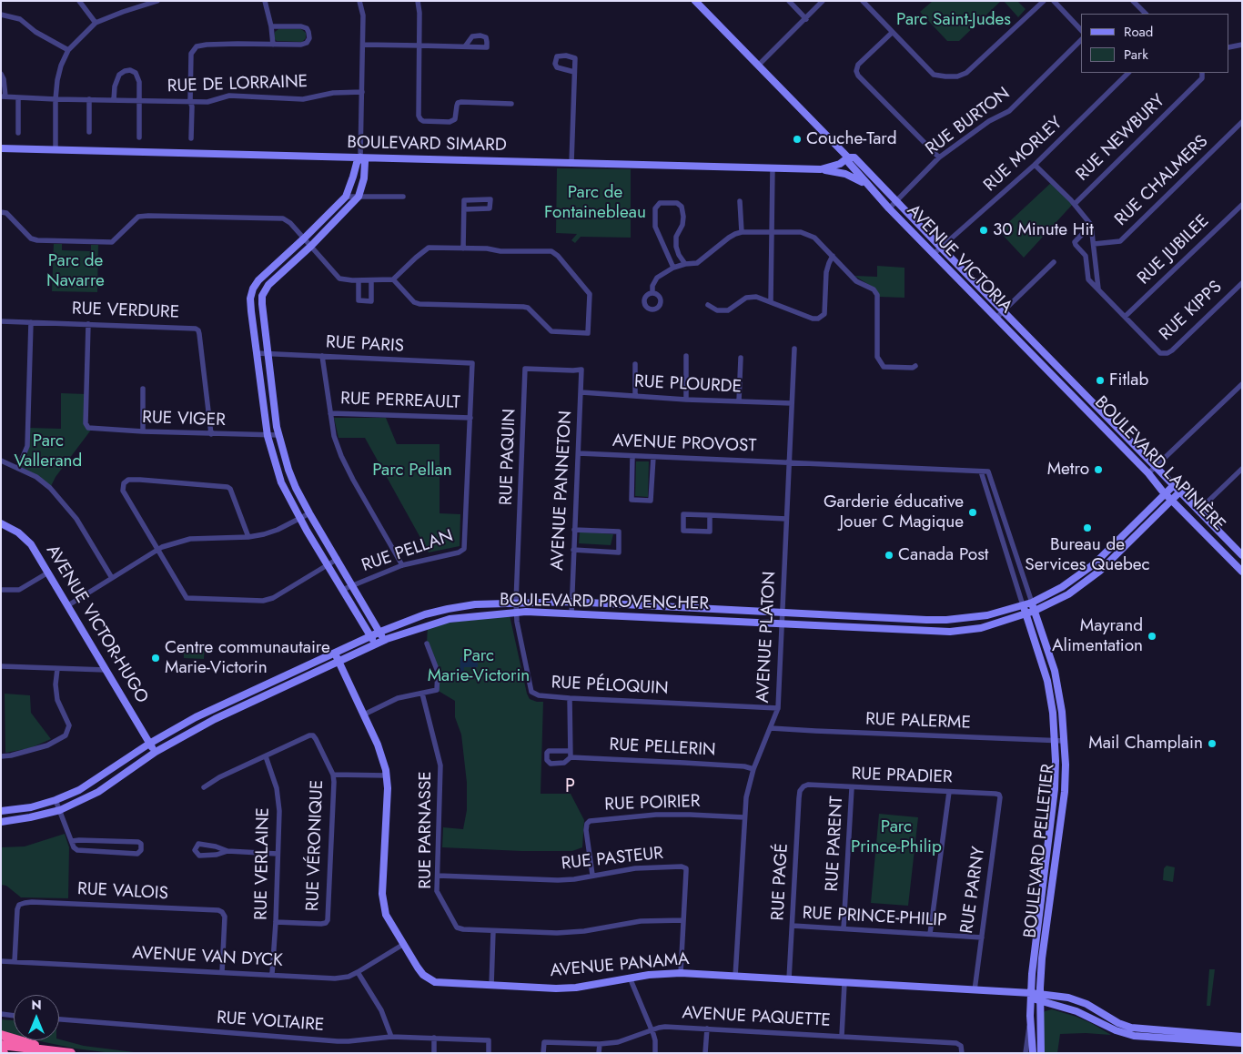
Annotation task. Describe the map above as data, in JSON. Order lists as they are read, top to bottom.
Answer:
{
  "streets": {
    "street": [
      "RUE DE LORRAINE",
      "RUE BURTON",
      "RUE NEWBURY",
      "BOULEVARD SIMARD",
      "RUE MORLEY",
      "RUE CHALMERS",
      "RUE JUBILEE",
      "AVENUE VICTORIA",
      "RUE VERDURE",
      "RUE KIPPS",
      "RUE PARIS",
      "RUE PLOURDE",
      "RUE PERREAULT",
      "RUE VIGER",
      "AVENUE PROVOST",
      "RUE PAQUIN",
      "BOULEVARD LAPINIÈRE",
      "AVENUE PANNETON",
      "RUE PELLAN",
      "BOULEVARD PROVENCHER",
      "AVENUE VICTOR-HUGO",
      "AVENUE PLATON",
      "RUE PÉLOQUIN",
      "RUE PALERME",
      "RUE PELLERIN",
      "RUE PRADIER",
      "RUE POIRIER",
      "RUE PARNASSE",
      "RUE PARENT",
      "RUE VÉRONIQUE",
      "BOULEVARD PELLETIER",
      "RUE PASTEUR",
      "RUE VERLAINE",
      "RUE PAGÉ",
      "RUE PARNY",
      "RUE VALOIS",
      "RUE PRINCE-PHILIP",
      "AVENUE VAN DYCK",
      "AVENUE PANAMA",
      "AVENUE PAQUETTE",
      "RUE VOLTAIRE"
    ]
  },
  "crossings": [
    ["RUE BURTON", "AVENUE VICTORIA"],
    ["BOULEVARD SIMARD", "AVENUE VICTORIA"],
    ["RUE MORLEY", "AVENUE VICTORIA"],
    ["RUE JUBILEE", "RUE KIPPS"],
    ["AVENUE VICTORIA", "BOULEVARD LAPINIÈRE"],
    ["RUE VERDURE", "RUE VIGER"],
    ["RUE PARIS", "RUE PELLAN"],
    ["RUE PLOURDE", "AVENUE PANNETON"],
    ["RUE PLOURDE", "AVENUE PLATON"],
    ["RUE PERREAULT", "RUE PELLAN"],
    ["AVENUE PROVOST", "AVENUE PANNETON"],
    ["AVENUE PROVOST", "BOULEVARD PROVENCHER"],
    ["AVENUE PROVOST", "AVENUE PLATON"],
    ["AVENUE PROVOST", "BOULEVARD PELLETIER"],
    ["RUE PAQUIN", "AVENUE PANNETON"],
    ["RUE PAQUIN", "BOULEVARD PROVENCHER"],
    ["RUE PAQUIN", "RUE PÉLOQUIN"],
    ["BOULEVARD LAPINIÈRE", "BOULEVARD PROVENCHER"],
    ["AVENUE PANNETON", "BOULEVARD PROVENCHER"],
    ["BOULEVARD PROVENCHER", "AVENUE VICTOR-HUGO"],
    ["BOULEVARD PROVENCHER", "AVENUE PLATON"],
    ["BOULEVARD PROVENCHER", "RUE PÉLOQUIN"],
    ["BOULEVARD PROVENCHER", "BOULEVARD PELLETIER"],
    ["BOULEVARD PROVENCHER", "AVENUE PANAMA"],
    ["AVENUE PLATON", "RUE PÉLOQUIN"],
    ["AVENUE PLATON", "RUE PALERME"],
    ["AVENUE PLATON", "RUE PELLERIN"],
    ["AVENUE PLATON", "RUE POIRIER"],
    ["AVENUE PLATON", "AVENUE PANAMA"],
    ["RUE PALERME", "BOULEVARD PELLETIER"],
    ["RUE PRADIER", "RUE PARENT"],
    ["RUE PRADIER", "RUE PAGÉ"],
    ["RUE PRADIER", "RUE PARNY"],
    ["RUE POIRIER", "RUE PASTEUR"],
    ["RUE PARNASSE", "RUE PASTEUR"],
    ["RUE PARENT", "RUE PRINCE-PHILIP"],
    ["RUE VÉRONIQUE", "RUE VERLAINE"],
    ["BOULEVARD PELLETIER", "AVENUE PANAMA"],
    ["RUE PASTEUR", "AVENUE PANAMA"],
    ["RUE VERLAINE", "AVENUE VAN DYCK"],
    ["RUE PAGÉ", "RUE PRINCE-PHILIP"],
    ["RUE PAGÉ", "AVENUE PANAMA"],
    ["RUE PARNY", "RUE PRINCE-PHILIP"],
    ["RUE PARNY", "AVENUE PANAMA"],
    ["RUE VALOIS", "AVENUE VAN DYCK"],
    ["AVENUE VAN DYCK", "AVENUE PANAMA"]
  ],
  "districts": ["P"],
  "parks": [
    "Parc Saint-Judes",
    "Parc de Fontainebleau",
    "Parc de Navarre",
    "Parc Vallerand",
    "Parc Pellan",
    "Parc Marie-Victorin",
    "Parc Prince-Philip"
  ],
  "places": [
    "Couche-Tard",
    "30 Minute Hit",
    "Fitlab",
    "Metro",
    "Garderie éducative Jouer C Magique",
    "Bureau de Services Quebec",
    "Canada Post",
    "Mayrand Alimentation",
    "Centre communautaire Marie-Victorin",
    "Mail Champlain"
  ],
  "legend": ["Road", "Park"],
  "north": "top"
}
